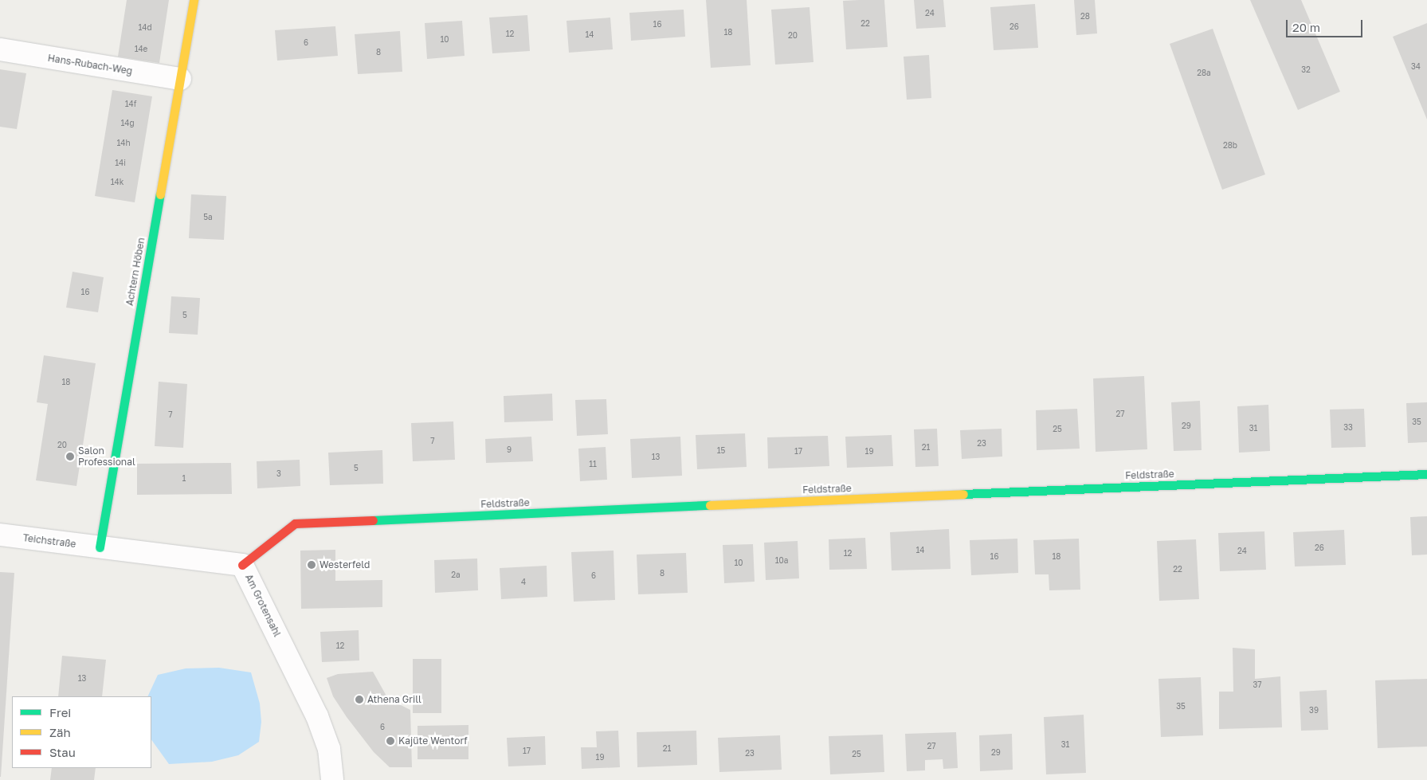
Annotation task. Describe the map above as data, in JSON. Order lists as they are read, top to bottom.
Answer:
{
  "streets": {
    "street": [
      "Hans-Rubach-Weg",
      "Achtern Höben",
      "Feldstraße",
      "Teichstraße",
      "Am Grotensahl"
    ]
  },
  "crossings": [
    ["Hans-Rubach-Weg", "Achtern Höben"],
    ["Achtern Höben", "Teichstraße"],
    ["Achtern Höben", "Am Grotensahl"],
    ["Feldstraße", "Am Grotensahl"],
    ["Teichstraße", "Am Grotensahl"]
  ],
  "places": [
    "Salon Professional",
    "Westerfeld",
    "Athena Grill",
    "Kajüte Wentorf"
  ],
  "house_numbers": [
    "24",
    "28",
    "22",
    "16",
    "26",
    "14d",
    "18",
    "12",
    "14",
    "20",
    "10",
    "6",
    "14e",
    "8",
    "34",
    "32",
    "28a",
    "14f",
    "14g",
    "14h",
    "28b",
    "14i",
    "14k",
    "5a",
    "16",
    "5",
    "18",
    "27",
    "7",
    "35",
    "29",
    "33",
    "31",
    "25",
    "7",
    "23",
    "20",
    "21",
    "9",
    "15",
    "17",
    "19",
    "13",
    "11",
    "5",
    "3",
    "1",
    "26",
    "14",
    "24",
    "12",
    "16",
    "18",
    "10a",
    "10",
    "22",
    "8",
    "2a",
    "6",
    "4",
    "12",
    "13",
    "37",
    "35",
    "39",
    "6",
    "31",
    "27",
    "21",
    "17",
    "29",
    "23",
    "25",
    "19"
  ],
  "legend": ["Frei", "Zäh", "Stau"],
  "scale_bar": "20 m"
}
